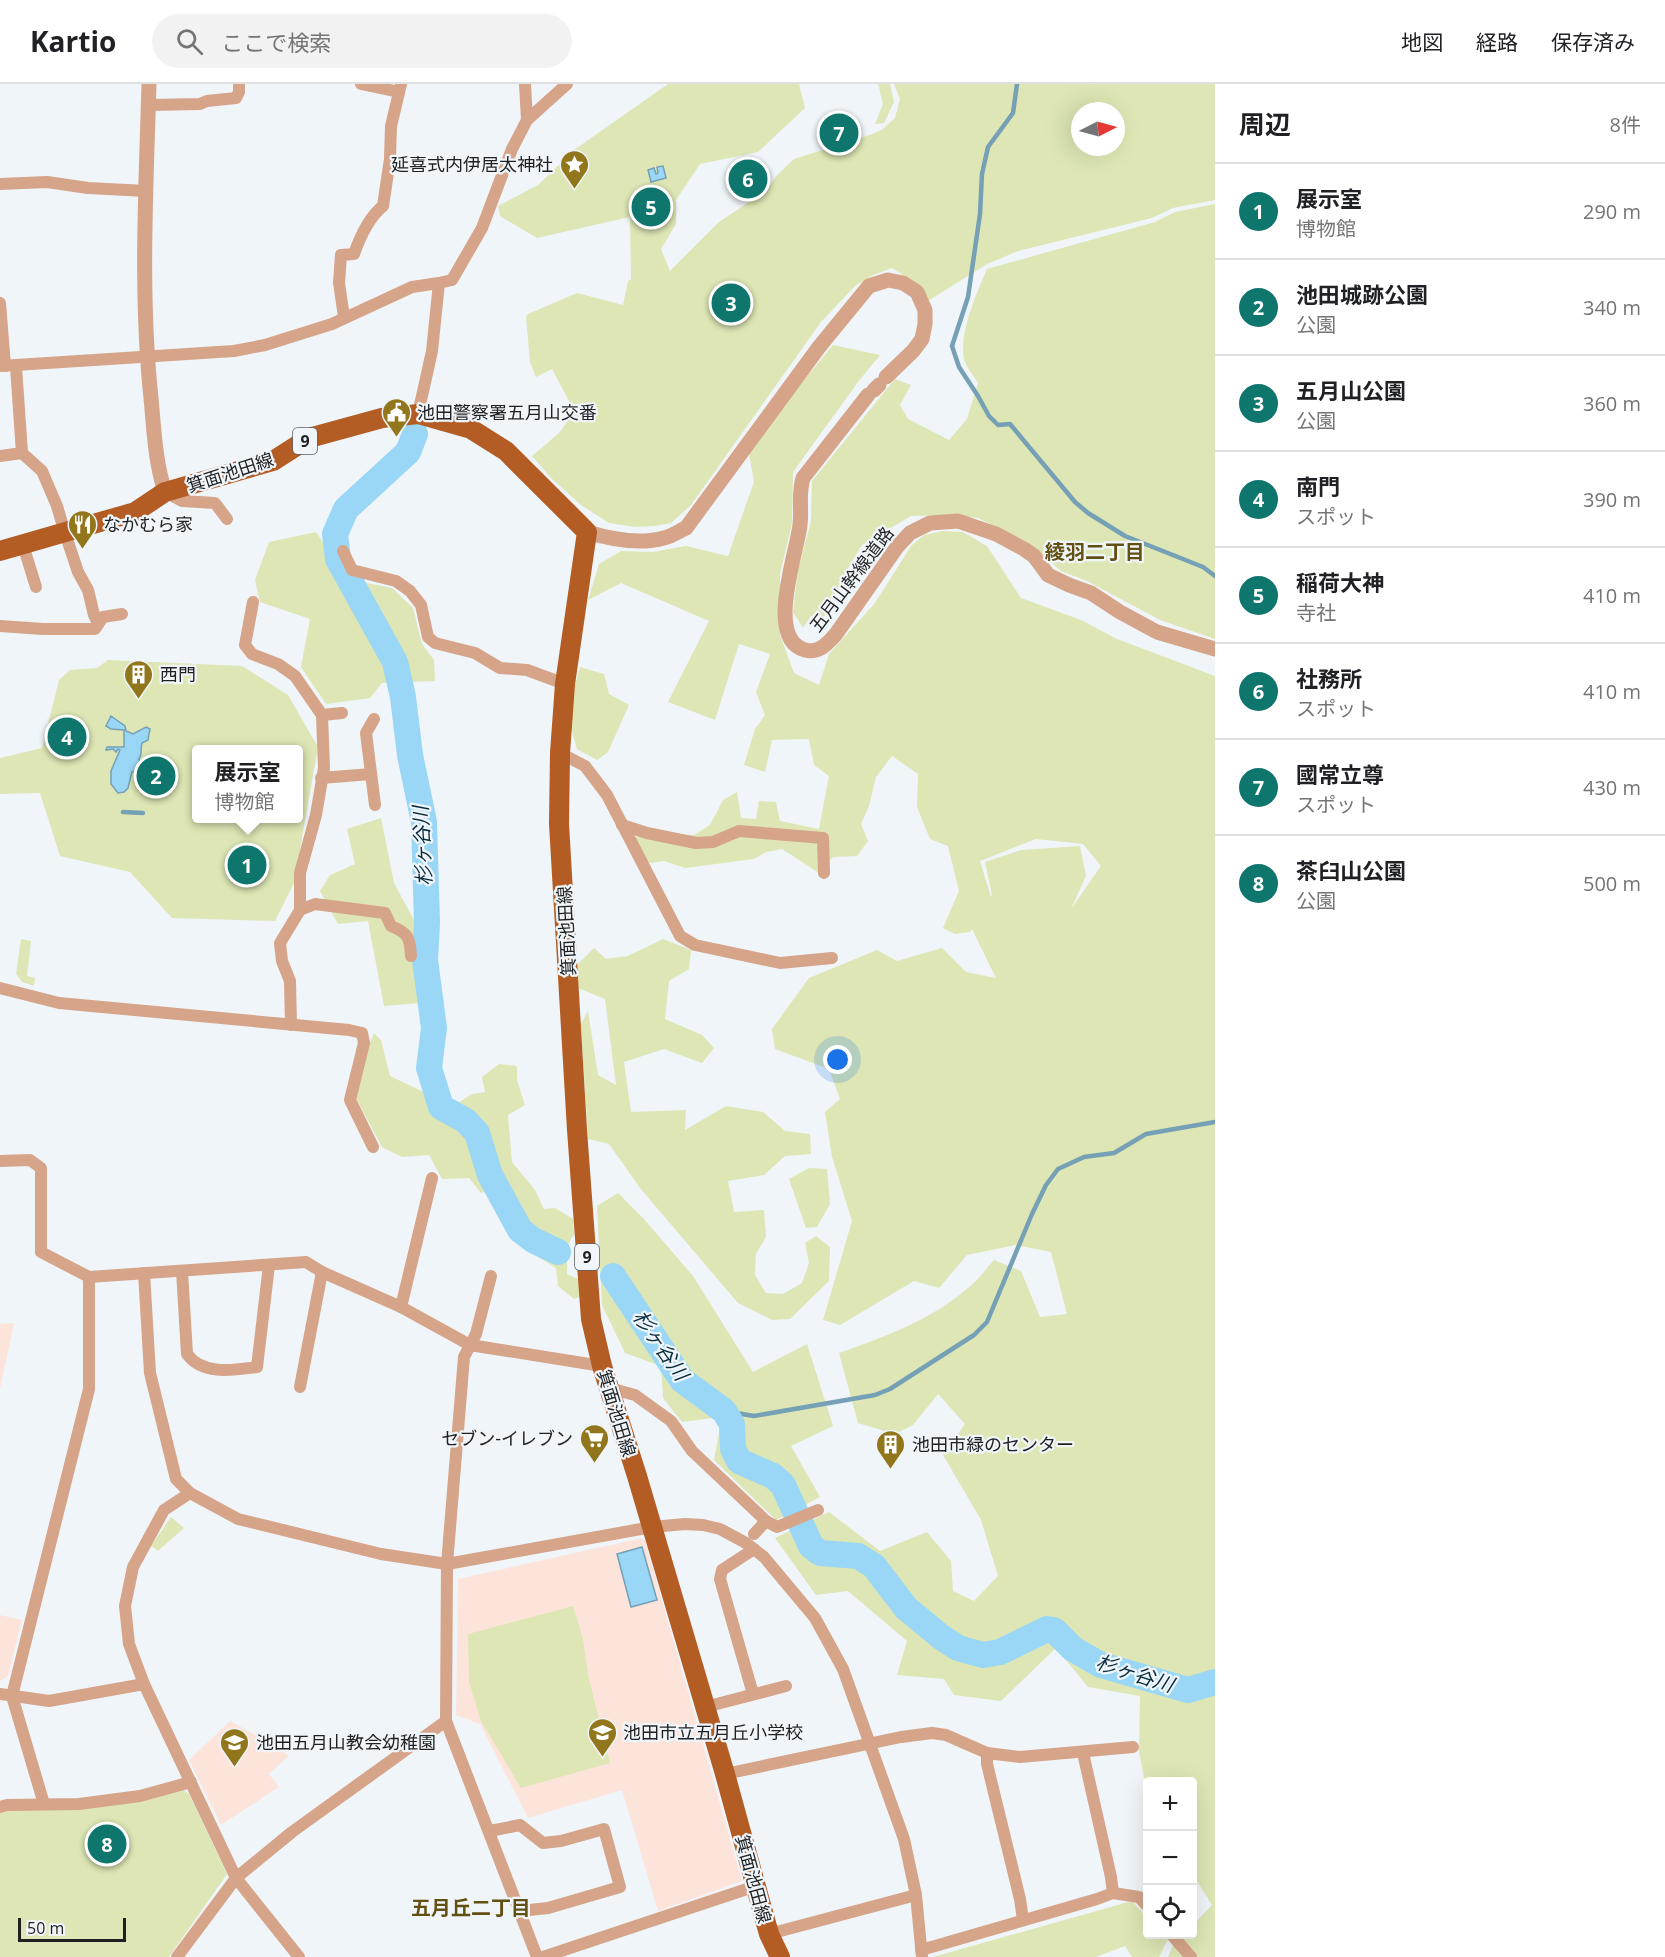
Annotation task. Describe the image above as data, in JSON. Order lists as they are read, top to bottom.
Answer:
{
  "streets": {
    "main road": ["9", "箕面池田線"],
    "street": ["五月山幹線道路"]
  },
  "crossings": [
    ["箕面池田線", "五月山幹線道路"]
  ],
  "districts": ["綾羽二丁目", "五月丘二丁目"],
  "water": ["杉ヶ谷川"],
  "places": {
    "place": ["延喜式内伊居太神社"],
    "public building": ["池田警察署五月山交番"],
    "restaurant": ["なかむら家"],
    "building": ["西門", "池田市緑のセンター"],
    "supermarket": ["セブン-イレブン"],
    "school or university": ["池田市立五月丘小学校", "池田五月山教会幼稚園"]
  },
  "scale_bar": "50 m",
  "north": "right",
  "page": {
    "header": "Kartio",
    "search": "ここで検索",
    "nav": ["地図", "経路", "保存済み"],
    "heading": ["周辺", "8件"],
    "pins": [
      "7",
      "6",
      "5",
      "3",
      "4",
      "2",
      "1",
      "8"
    ],
    "list": [
      {
        "mark": "1",
        "name": "展示室",
        "note": "博物館",
        "value": "290 m"
      },
      {
        "mark": "2",
        "name": "池田城跡公園",
        "note": "公園",
        "value": "340 m"
      },
      {
        "mark": "3",
        "name": "五月山公園",
        "note": "公園",
        "value": "360 m"
      },
      {
        "mark": "4",
        "name": "南門",
        "note": "スポット",
        "value": "390 m"
      },
      {
        "mark": "5",
        "name": "稲荷大神",
        "note": "寺社",
        "value": "410 m"
      },
      {
        "mark": "6",
        "name": "社務所",
        "note": "スポット",
        "value": "410 m"
      },
      {
        "mark": "7",
        "name": "國常立尊",
        "note": "スポット",
        "value": "430 m"
      },
      {
        "mark": "8",
        "name": "茶臼山公園",
        "note": "公園",
        "value": "500 m"
      }
    ],
    "popup": ["展示室", "博物館"],
    "map_buttons": ["+", "−"],
    "scale": "50 m"
  }
}
